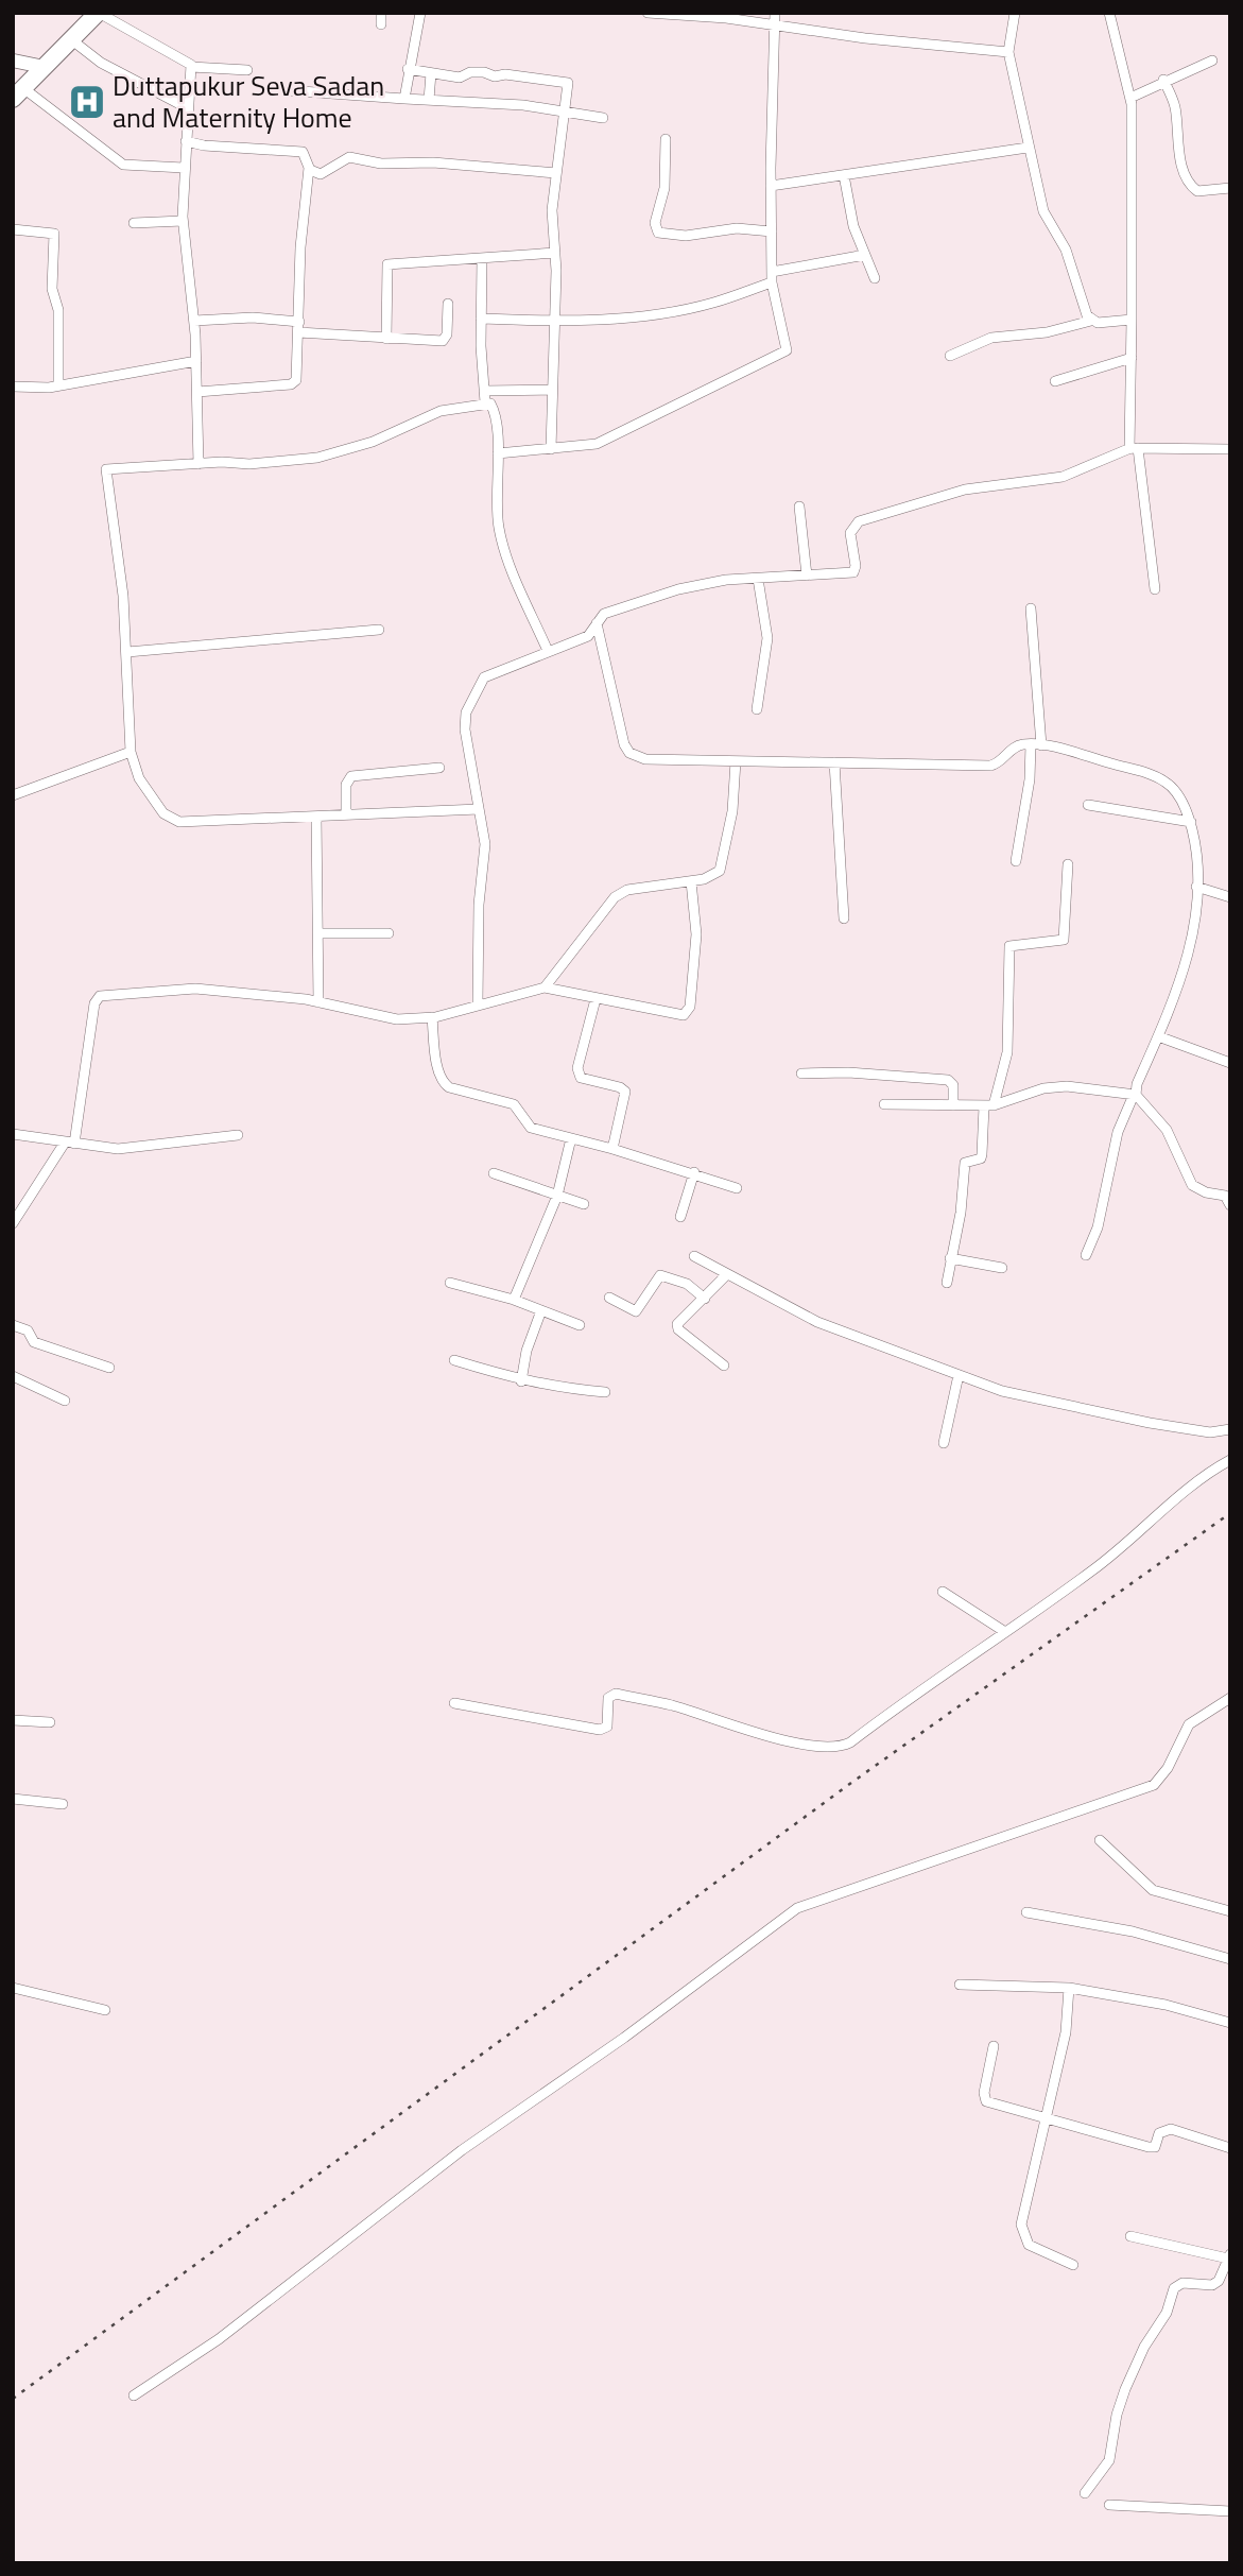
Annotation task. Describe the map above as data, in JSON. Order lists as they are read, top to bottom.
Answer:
{
  "places": {
    "hospital": ["Duttapukur Seva Sadan and Maternity Home"]
  }
}
